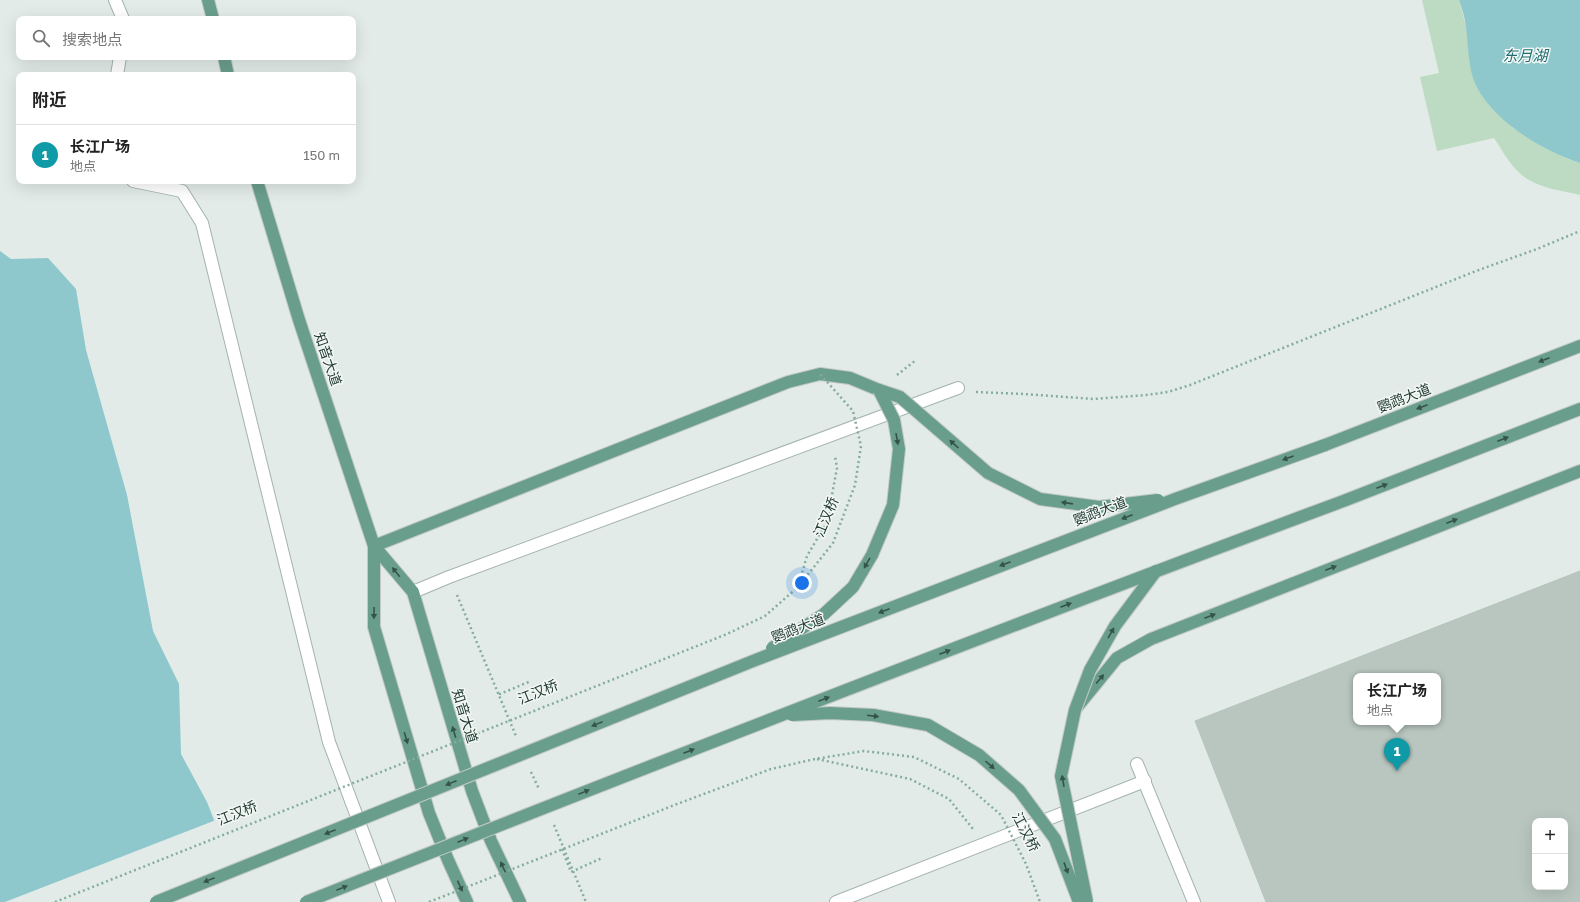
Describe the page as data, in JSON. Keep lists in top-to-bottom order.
{
  "streets": {
    "main road": ["知音大道", "鹦鹉大道"],
    "path": ["江汉桥"]
  },
  "water": ["东月湖"],
  "page": {
    "search": "搜索地点",
    "heading": "附近",
    "list": [
      {
        "mark": "1",
        "name": "长江广场",
        "note": "地点",
        "value": "150 m"
      }
    ],
    "popup": ["长江广场", "地点"],
    "pins": "1",
    "map_buttons": ["+", "−"]
  }
}
